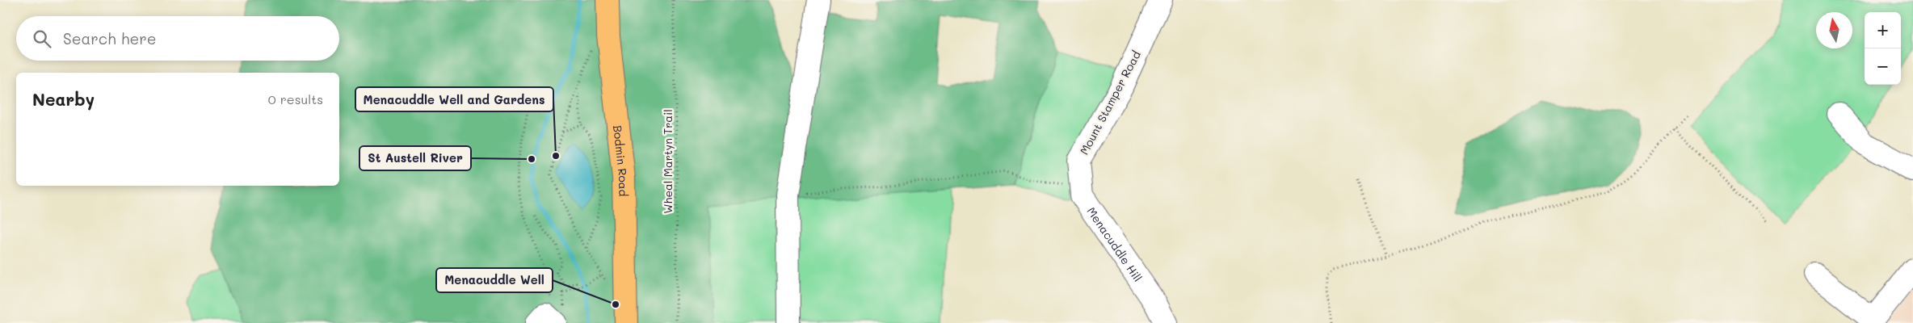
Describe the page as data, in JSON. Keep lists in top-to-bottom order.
{
  "streets": {
    "main road": ["Bodmin Road"],
    "street": ["Mount Stamper Road", "Menacuddle Hill"],
    "path": ["Wheal Martyn Trail"]
  },
  "crossings": [
    ["Mount Stamper Road", "Menacuddle Hill"]
  ],
  "places": ["Menacuddle Well and Gardens", "St Austell River", "Menacuddle Well"],
  "north": "top",
  "page": {
    "map_buttons": ["+", "−"],
    "search": "Search here",
    "heading": ["Nearby", "0 results"]
  }
}
